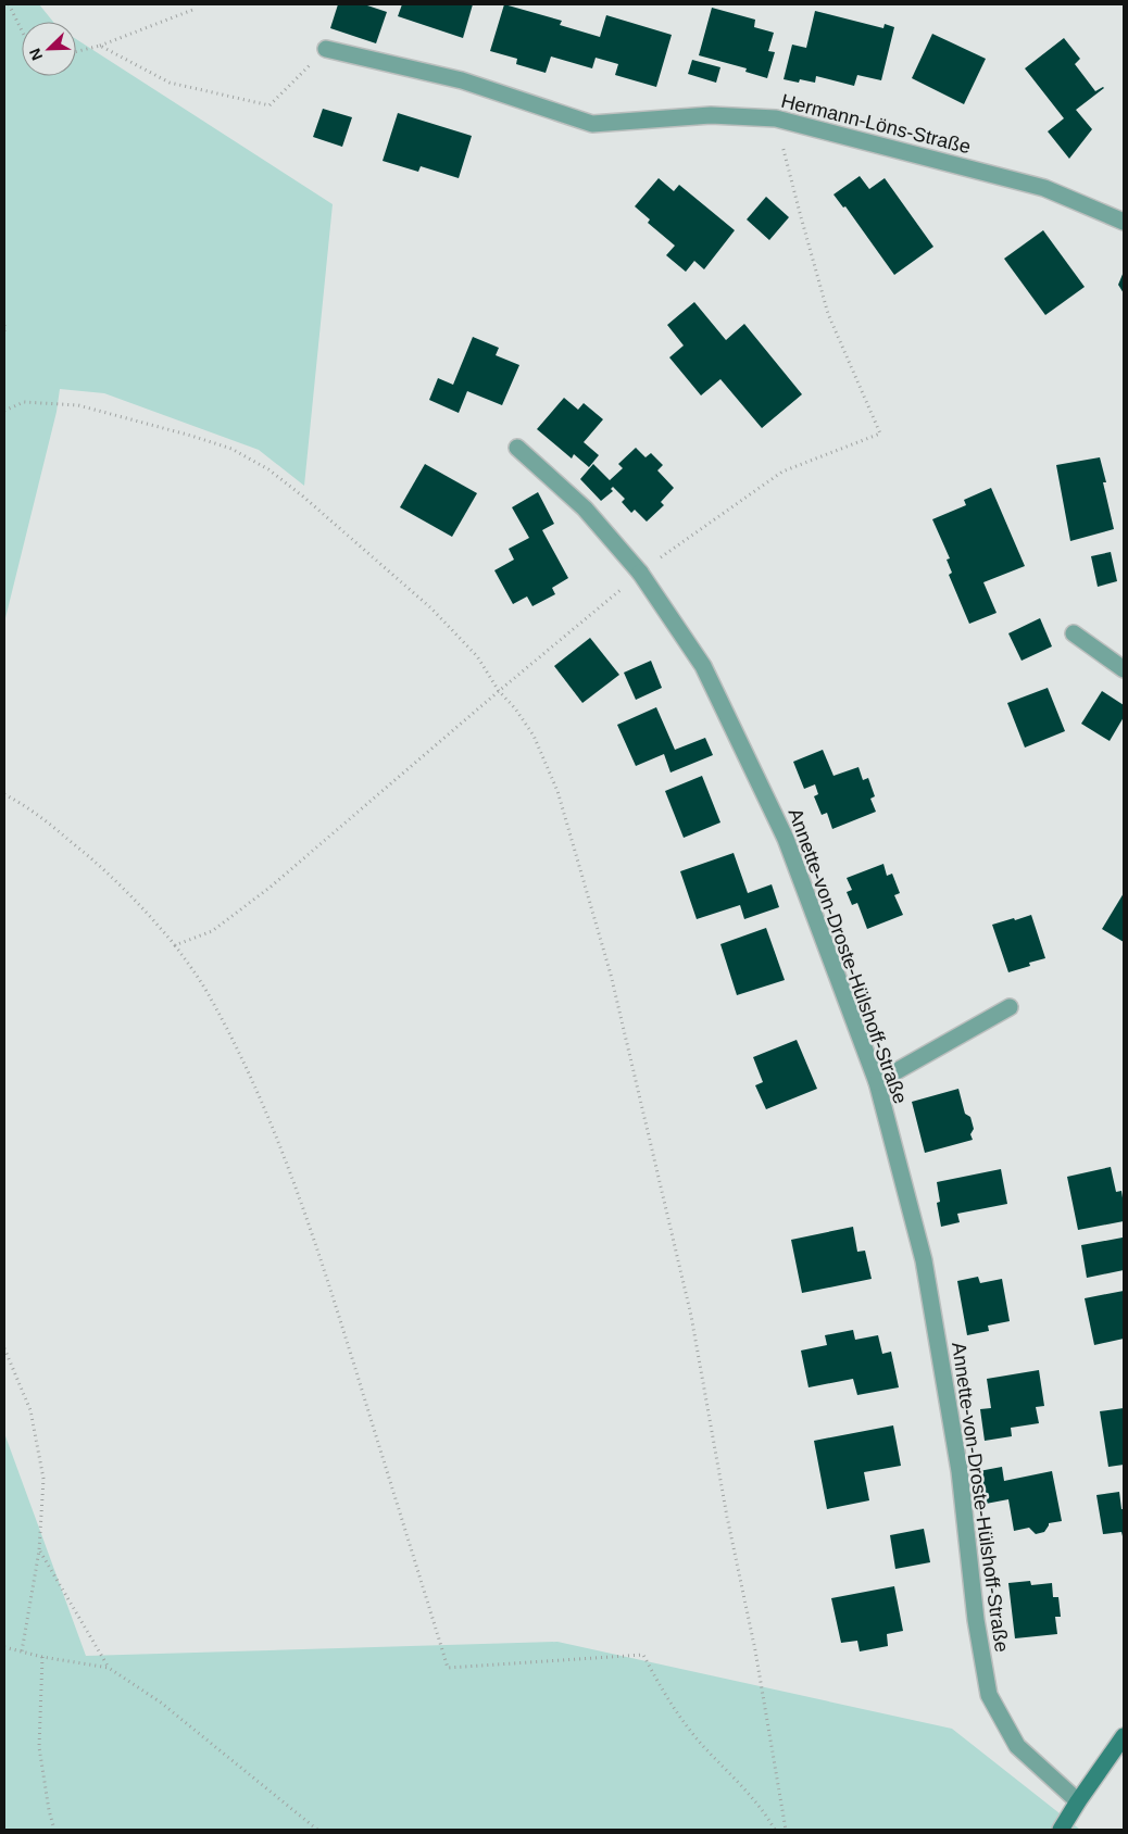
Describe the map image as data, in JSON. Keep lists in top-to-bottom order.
{
  "streets": {
    "street": ["Hermann-Löns-Straße", "Annette-von-Droste-Hülshoff-Straße"]
  },
  "north": "bottom left"
}
